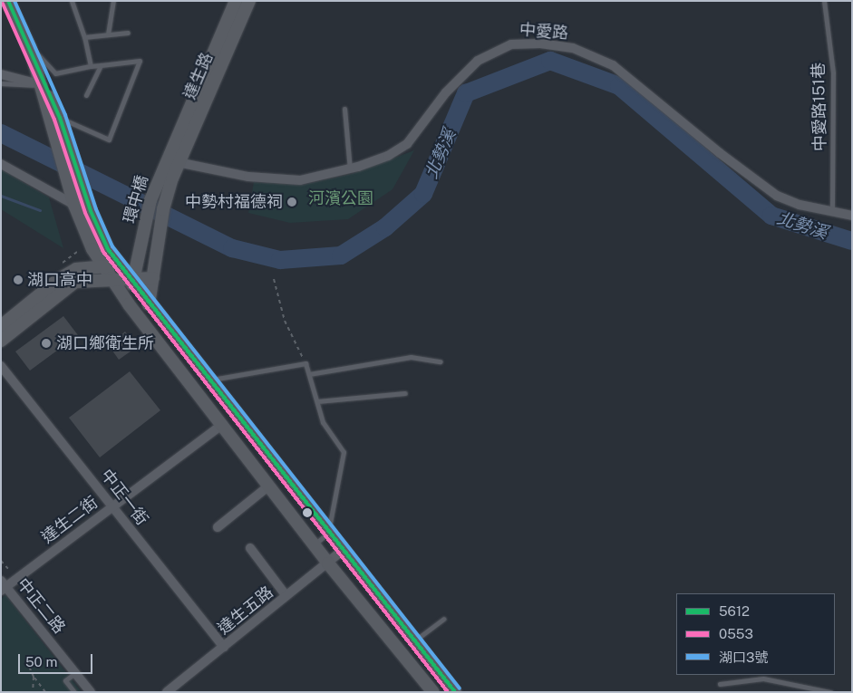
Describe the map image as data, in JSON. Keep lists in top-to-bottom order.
{
  "streets": {
    "main road": ["達生路", "環中橋"],
    "street": [
      "中愛路",
      "中正一街",
      "達生二街",
      "中正二路",
      "達生五路"
    ],
    "lane": ["中愛路151巷"]
  },
  "crossings": [
    ["中愛路", "達生路"],
    ["中愛路", "中愛路151巷"],
    ["中愛路", "環中橋"],
    ["達生路", "環中橋"],
    ["中正一街", "達生二街"],
    ["中正一街", "達生五路"],
    ["達生二街", "中正二路"]
  ],
  "water": ["北勢溪"],
  "parks": ["河濱公園"],
  "places": ["中勢村福德祠", "湖口高中", "湖口鄉衛生所"],
  "lines": ["transit line 5612", "transit line 湖口3號", "transit line 0553"],
  "legend": ["5612", "0553", "湖口3號"],
  "scale_bar": "50 m"
}
